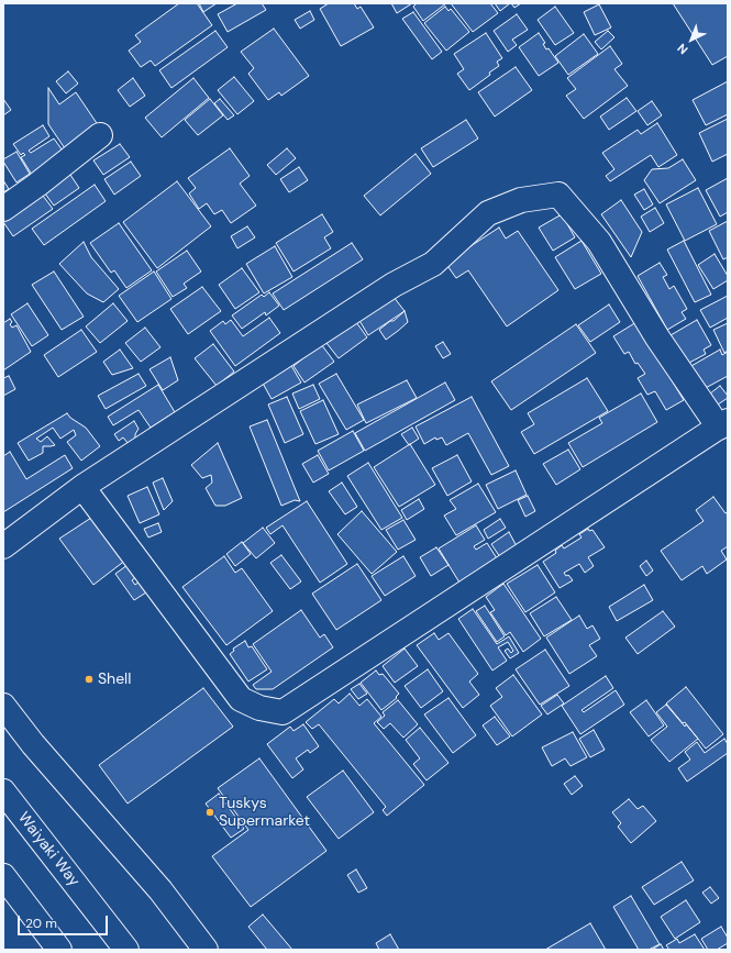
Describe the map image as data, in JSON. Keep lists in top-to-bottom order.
{
  "streets": {
    "main road": ["Waiyaki Way"]
  },
  "places": ["Shell", "Tuskys Supermarket"],
  "scale_bar": "20 m",
  "north": "bottom left"
}
